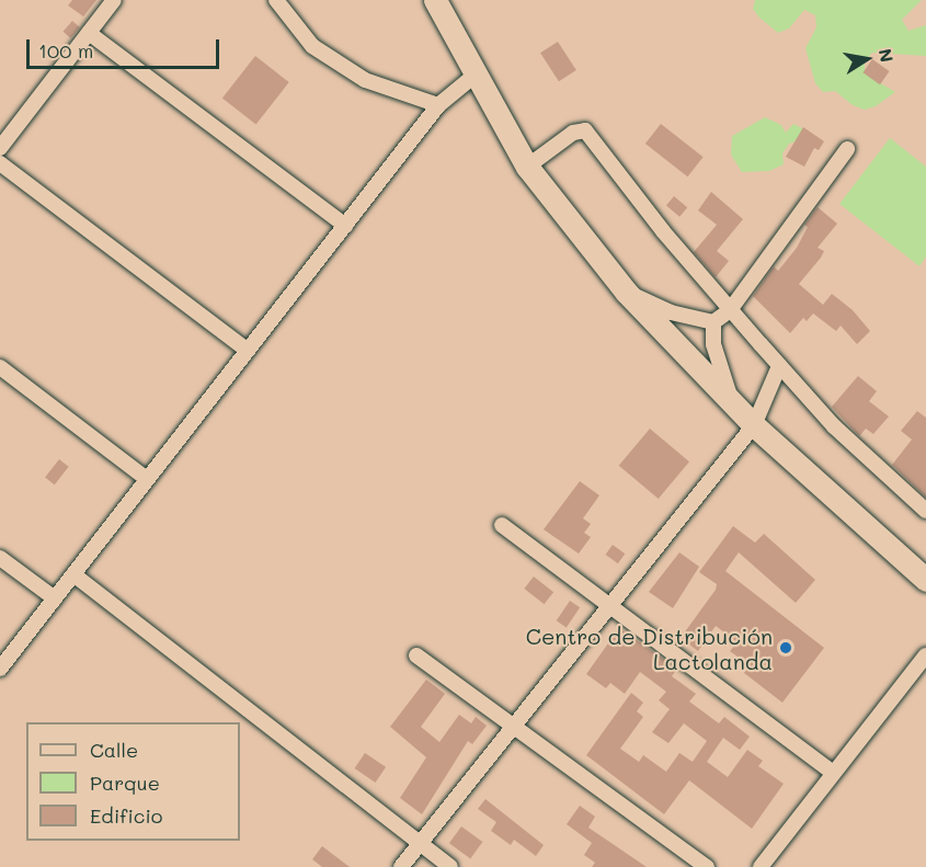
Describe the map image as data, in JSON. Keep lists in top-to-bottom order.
{
  "places": ["Centro de Distribución Lactolanda"],
  "legend": ["Calle", "Parque", "Edificio"],
  "scale_bar": "100 m",
  "north": "right"
}
